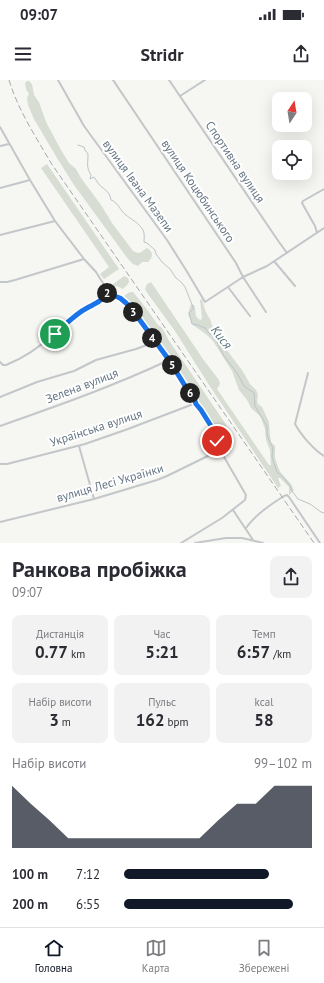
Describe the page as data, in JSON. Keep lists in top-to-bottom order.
{
  "streets": {
    "street": [
      "Спортивна вулиця",
      "вулиця Івана Мазепи",
      "вулиця Коцюбинського",
      "Зелена вулиця",
      "Українська вулиця",
      "вулиця Лесі Українки"
    ]
  },
  "water": ["Кися"],
  "north": "top",
  "page": {
    "status": "09:07",
    "header": "Stridr",
    "pins": [
      "2",
      "3",
      "4",
      "5",
      "6"
    ],
    "heading": ["Ранкова пробіжка", "09:07"],
    "stats": [
      ["Дистанція", "0.77 km"],
      ["Час", "5:21"],
      ["Темп", "6:57 /km"],
      ["Набір висоти", "3 m"],
      ["Пульс", "162 bpm"],
      ["kcal", "58"]
    ],
    "chart": ["Набір висоти", "99–102 m"],
    "list": [
      {
        "name": "100 m",
        "note": "7:12"
      },
      {
        "name": "200 m",
        "note": "6:55"
      }
    ],
    "tabs": ["Головна", "Карта", "Збережені"]
  }
}
